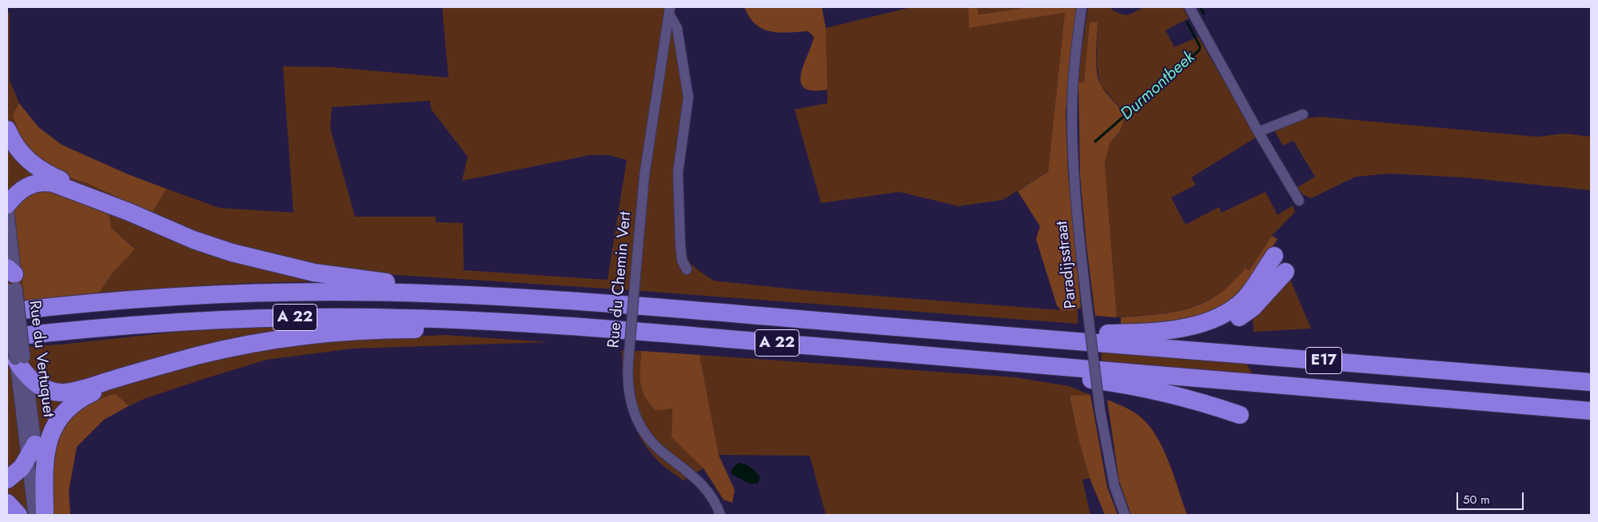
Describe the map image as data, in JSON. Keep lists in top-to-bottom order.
{
  "streets": {
    "highway": ["A 22", "E17"],
    "street": ["Paradijsstraat", "Rue du Chemin Vert", "Rue du Vertuquet"]
  },
  "crossings": [
    ["A 22", "E17"]
  ],
  "water": ["Durmontbeek"],
  "scale_bar": "50 m"
}
